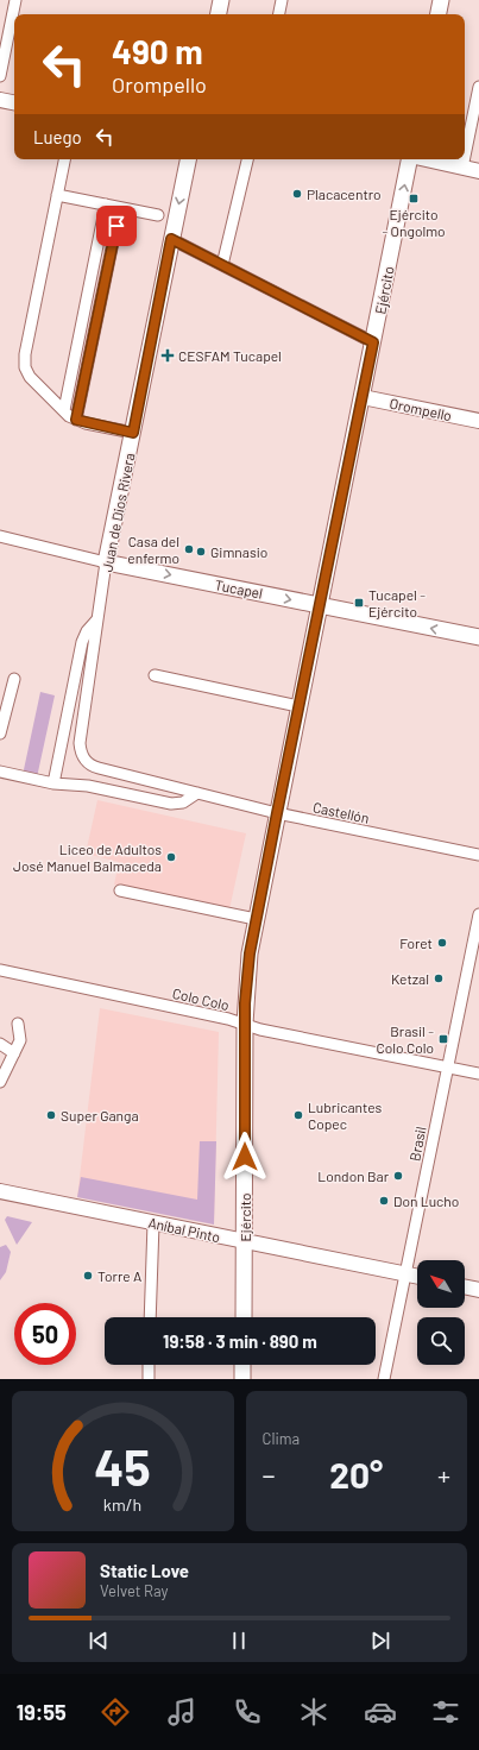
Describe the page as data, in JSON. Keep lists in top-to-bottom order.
{
  "streets": {
    "main road": ["Ejército", "Juan de Dios Rivera", "Tucapel"],
    "street": [
      "Orompello",
      "Castellón",
      "Colo Colo",
      "Brasil",
      "Aníbal Pinto"
    ]
  },
  "crossings": [
    ["Ejército", "Orompello"],
    ["Ejército", "Tucapel"],
    ["Ejército", "Castellón"],
    ["Ejército", "Colo Colo"],
    ["Ejército", "Aníbal Pinto"],
    ["Juan de Dios Rivera", "Tucapel"],
    ["Juan de Dios Rivera", "Castellón"],
    ["Colo Colo", "Brasil"],
    ["Brasil", "Aníbal Pinto"]
  ],
  "places": {
    "other": [
      "Placacentro",
      "Casa del enfermo",
      "Gimnasio",
      "Liceo de Adultos José Manuel Balmaceda",
      "Foret",
      "Ketzal",
      "Super Ganga",
      "Lubricantes Copec",
      "London Bar",
      "Don Lucho",
      "Torre A"
    ],
    "transit": ["Ejército - Ongolmo", "Tucapel - Ejército", "Brasil - Colo Colo"],
    "health": ["CESFAM Tucapel"]
  },
  "north": "top left",
  "page": {
    "turn": ["490 m", "Orompello"],
    "then": "Luego",
    "limit": "50",
    "trip": "19:58 · 3 min · 890 m",
    "tile": "Clima",
    "heat": ["−", "20°", "+"],
    "song": ["Static Love", "Velvet Ray"],
    "tabs": "19:55",
    "gauge": ["45", "km/h"]
  }
}
